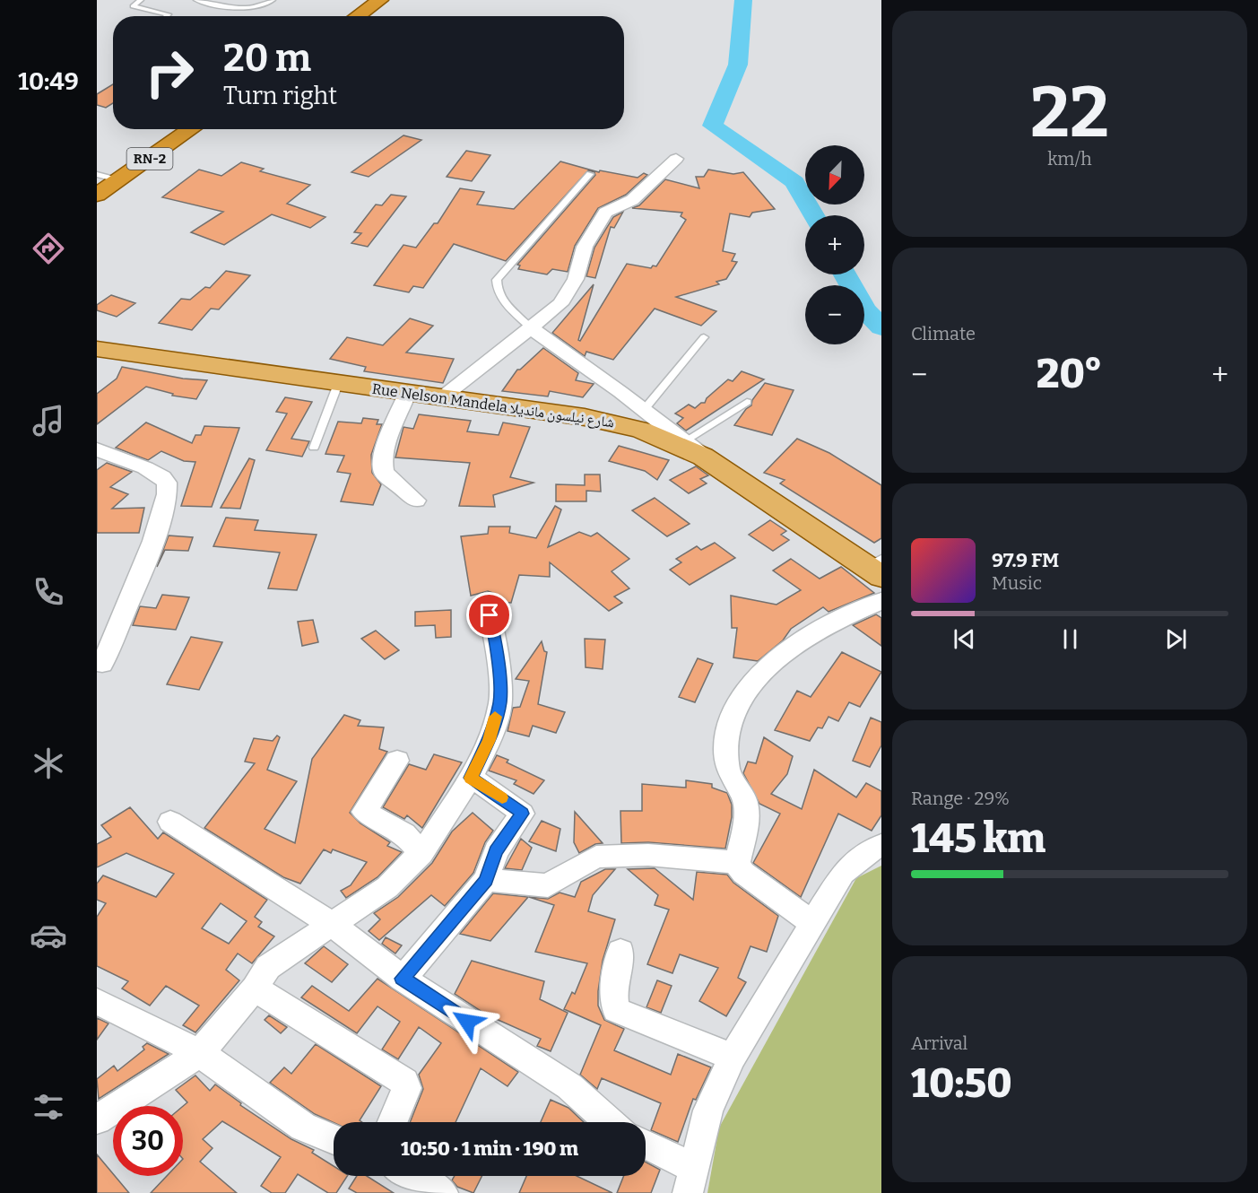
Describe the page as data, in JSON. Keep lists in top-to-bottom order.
{
  "streets": {
    "highway": ["RN-2"],
    "main road": ["Rue Nelson Mandela شارع نيلسون مانديلا"]
  },
  "north": "bottom left",
  "page": {
    "tabs": "10:49",
    "tile": [
      ["22", "km/h"],
      "Climate",
      ["Range · 29%", "145 km"],
      ["Arrival", "10:50"]
    ],
    "turn": ["20 m", "Turn right"],
    "map_buttons": ["+", "−"],
    "heat": ["−", "20°", "+"],
    "song": ["97.9 FM", "Music"],
    "limit": "30",
    "trip": "10:50 · 1 min · 190 m"
  }
}
